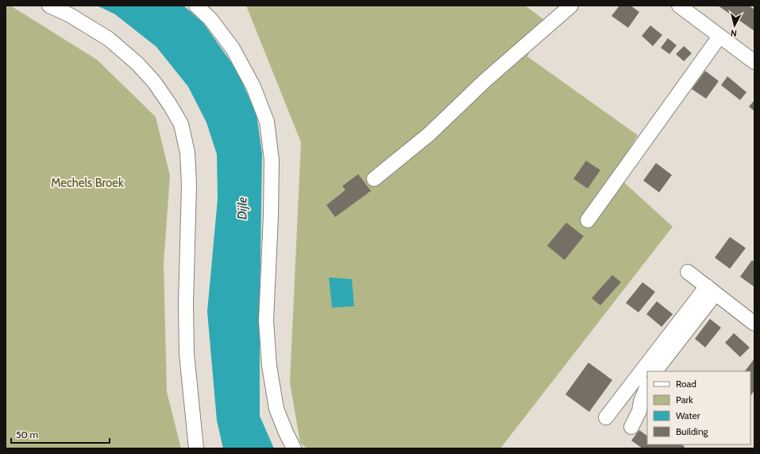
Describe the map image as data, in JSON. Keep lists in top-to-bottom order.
{
  "water": ["Dijle"],
  "parks": ["Mechels Broek"],
  "legend": [
    "Road",
    "Park",
    "Water",
    "Building"
  ],
  "scale_bar": "50 m",
  "north": "bottom"
}
